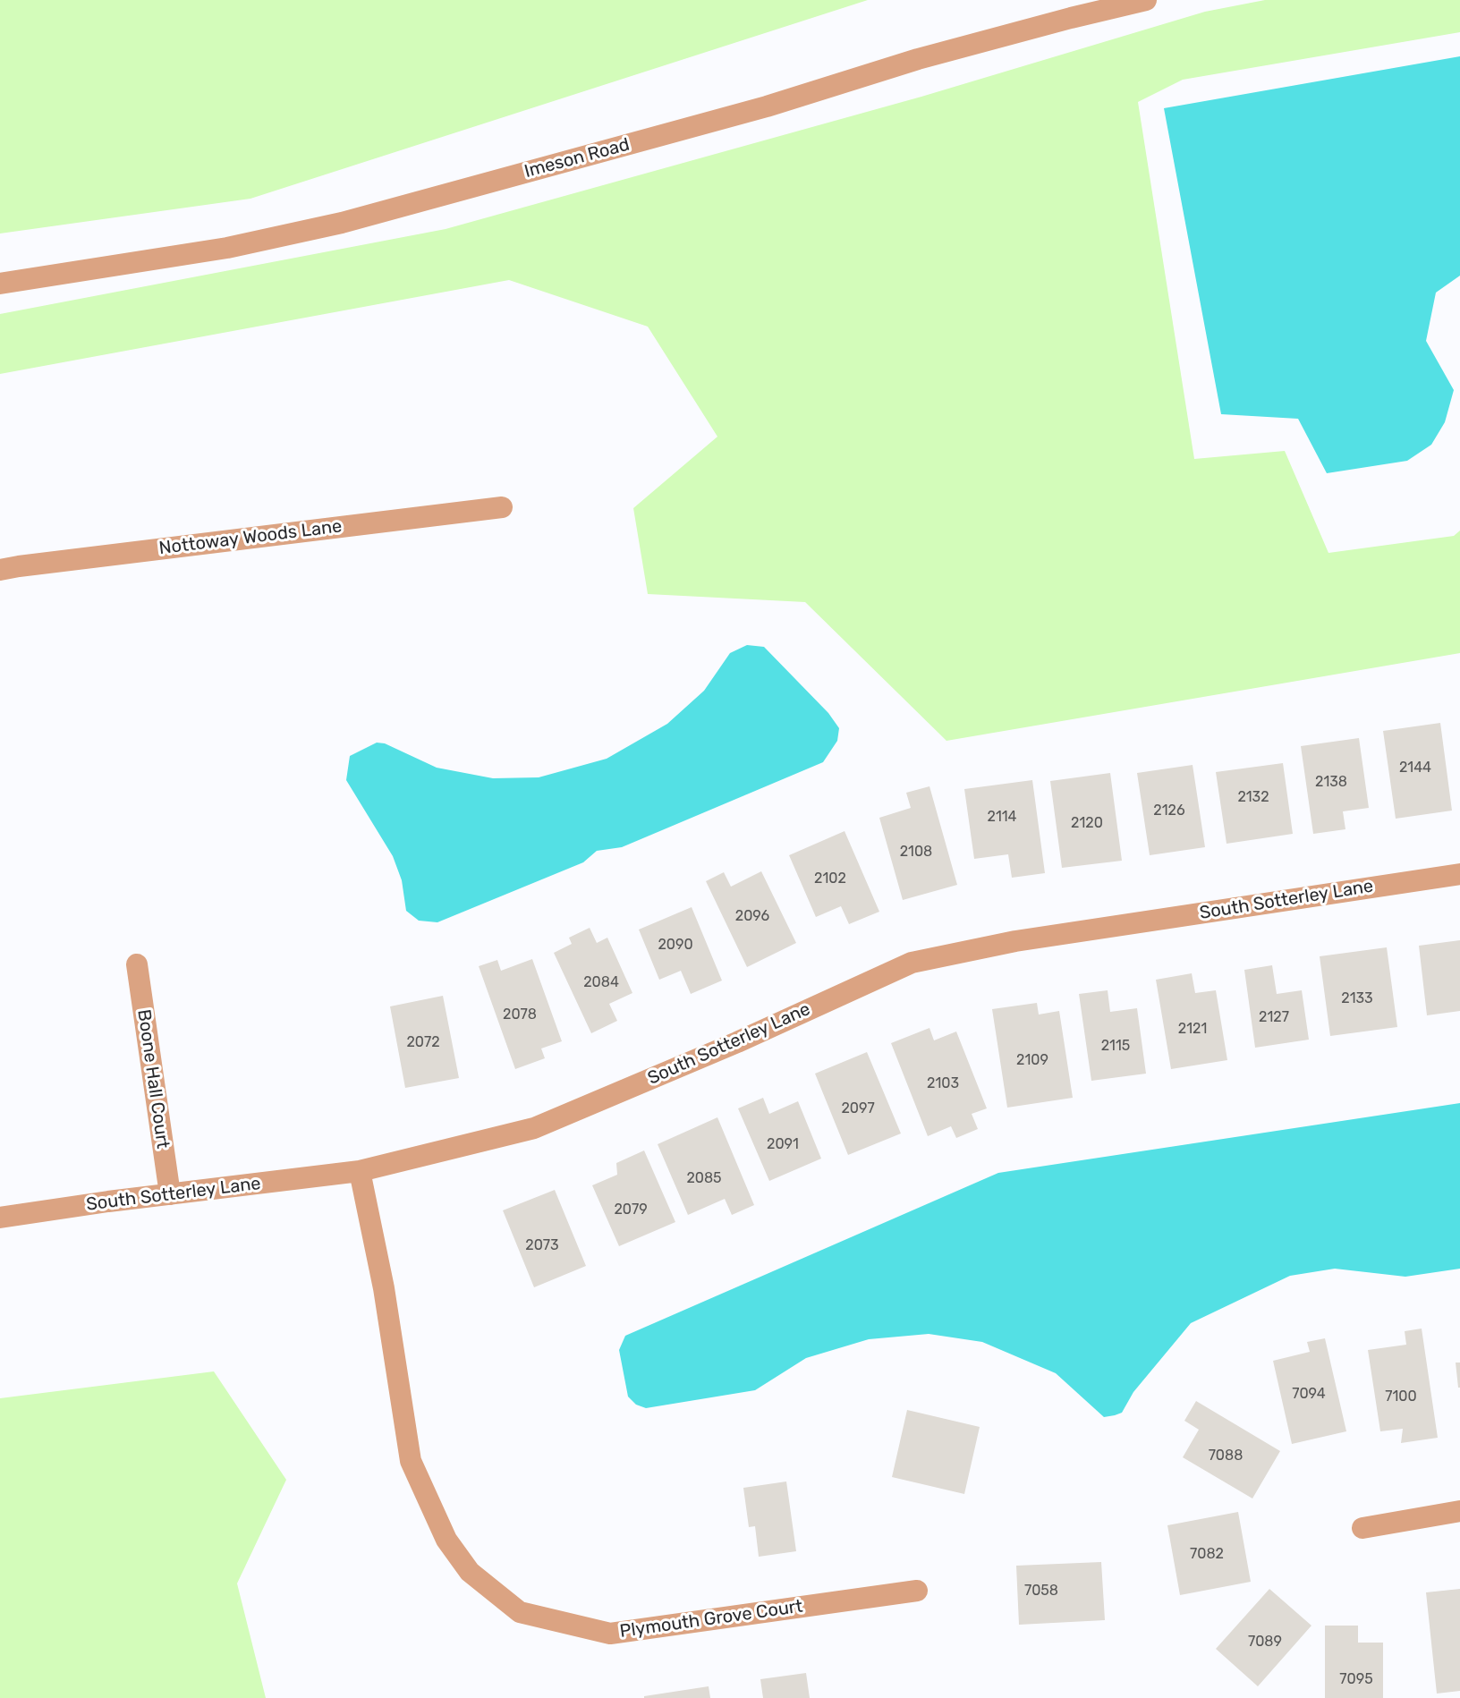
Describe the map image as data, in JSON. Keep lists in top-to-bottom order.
{
  "streets": {
    "street": [
      "Imeson Road",
      "Nottoway Woods Lane",
      "South Sotterley Lane",
      "Boone Hall Court",
      "Plymouth Grove Court"
    ]
  },
  "crossings": [
    ["South Sotterley Lane", "Boone Hall Court"],
    ["South Sotterley Lane", "Plymouth Grove Court"]
  ],
  "house_numbers": [
    "2144",
    "2138",
    "2132",
    "2126",
    "2114",
    "2120",
    "2108",
    "2102",
    "2096",
    "2090",
    "2084",
    "2133",
    "2078",
    "2127",
    "2121",
    "2072",
    "2115",
    "2109",
    "2103",
    "2097",
    "2091",
    "2085",
    "2079",
    "2073",
    "7094",
    "7100",
    "7088",
    "7082",
    "7058",
    "7089",
    "7095"
  ]
}
